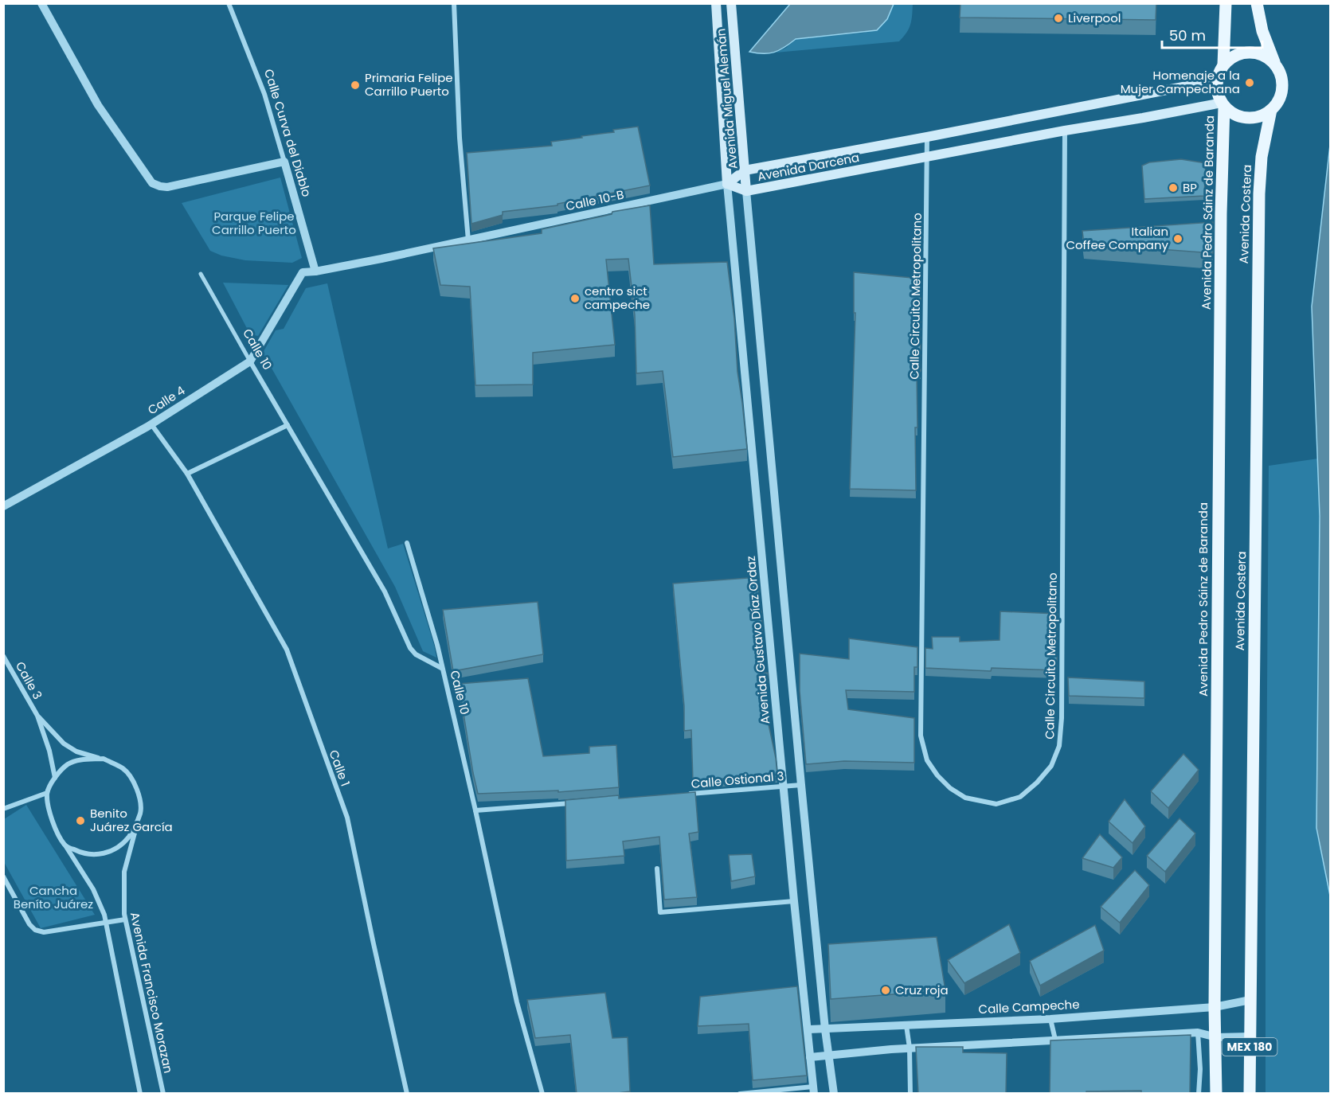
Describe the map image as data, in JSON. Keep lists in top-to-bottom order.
{
  "streets": {
    "main road": [
      "Avenida Miguel Alemán",
      "Avenida Darcena",
      "Avenida Pedro Sáinz de Baranda",
      "Avenida Costera",
      "MEX 180"
    ],
    "street": [
      "Calle Curva del Diablo",
      "Calle 10-B",
      "Calle Circuito Metropolitano",
      "Calle 10",
      "Calle 4",
      "Avenida Gustavo Díaz Ordaz",
      "Calle 3",
      "Calle 1",
      "Calle Ostional 3",
      "Avenida Francisco Morazan",
      "Calle Campeche"
    ]
  },
  "crossings": [
    ["Avenida Miguel Alemán", "Avenida Darcena"],
    ["Avenida Miguel Alemán", "Calle 10-B"],
    ["Avenida Miguel Alemán", "Avenida Gustavo Díaz Ordaz"],
    ["Calle Curva del Diablo", "Calle 10-B"],
    ["Avenida Darcena", "Calle 10-B"],
    ["Avenida Darcena", "Avenida Pedro Sáinz de Baranda"],
    ["Avenida Darcena", "Avenida Costera"],
    ["Avenida Darcena", "Calle Circuito Metropolitano"],
    ["Avenida Darcena", "Avenida Gustavo Díaz Ordaz"],
    ["Calle 10-B", "Calle 4"],
    ["Calle 10-B", "Avenida Gustavo Díaz Ordaz"],
    ["Avenida Pedro Sáinz de Baranda", "Avenida Costera"],
    ["Avenida Pedro Sáinz de Baranda", "Calle Campeche"],
    ["Avenida Costera", "Calle Campeche"],
    ["Calle 10", "Calle 4"],
    ["Calle 4", "Calle 1"],
    ["Avenida Gustavo Díaz Ordaz", "Calle Ostional 3"],
    ["Avenida Gustavo Díaz Ordaz", "Calle Campeche"],
    ["Calle 3", "Avenida Francisco Morazan"]
  ],
  "parks": ["Parque Felipe Carrillo Puerto", "Cancha Beníto Juárez"],
  "places": [
    "Liverpool",
    "Homenaje a la Mujer Campechana",
    "Primaria Felipe Carrillo Puerto",
    "BP",
    "Italian Coffee Company",
    "centro sict campeche",
    "Benito Juárez García",
    "Cruz roja"
  ],
  "scale_bar": "50 m"
}
